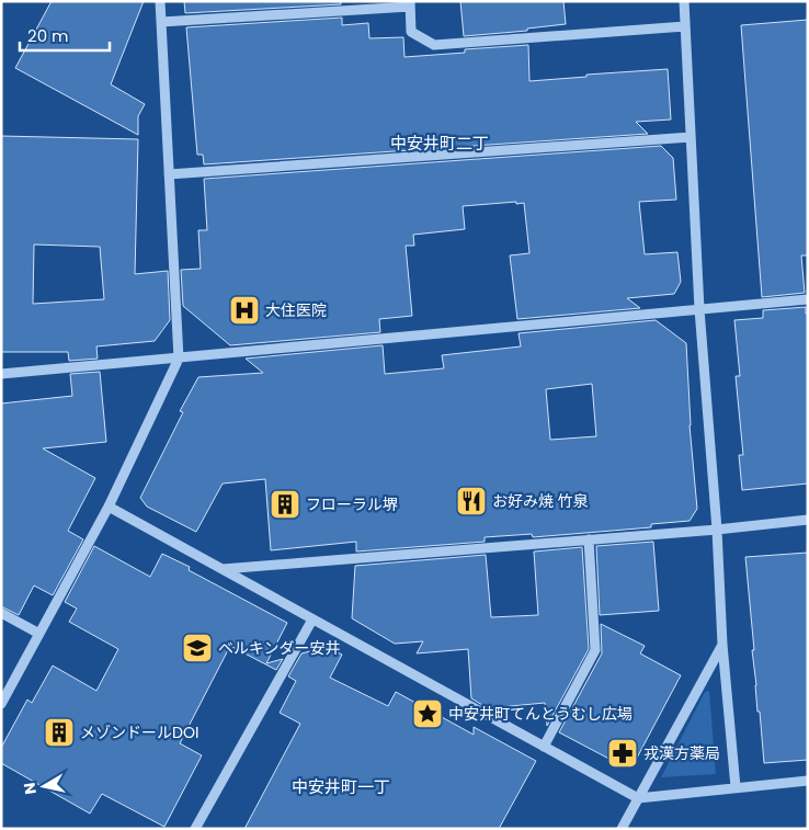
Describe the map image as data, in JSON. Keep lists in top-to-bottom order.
{
  "districts": ["中安井町二丁", "中安井町一丁"],
  "places": {
    "hospital": ["大住医院"],
    "restaurant": ["お好み焼 竹泉"],
    "building": ["フローラル堺", "メゾンドールDOI"],
    "school or university": ["ベルキンダー安井"],
    "place": ["中安井町てんとうむし広場"],
    "pharmacy": ["戎漢方薬局"]
  },
  "scale_bar": "20 m",
  "north": "left"
}
